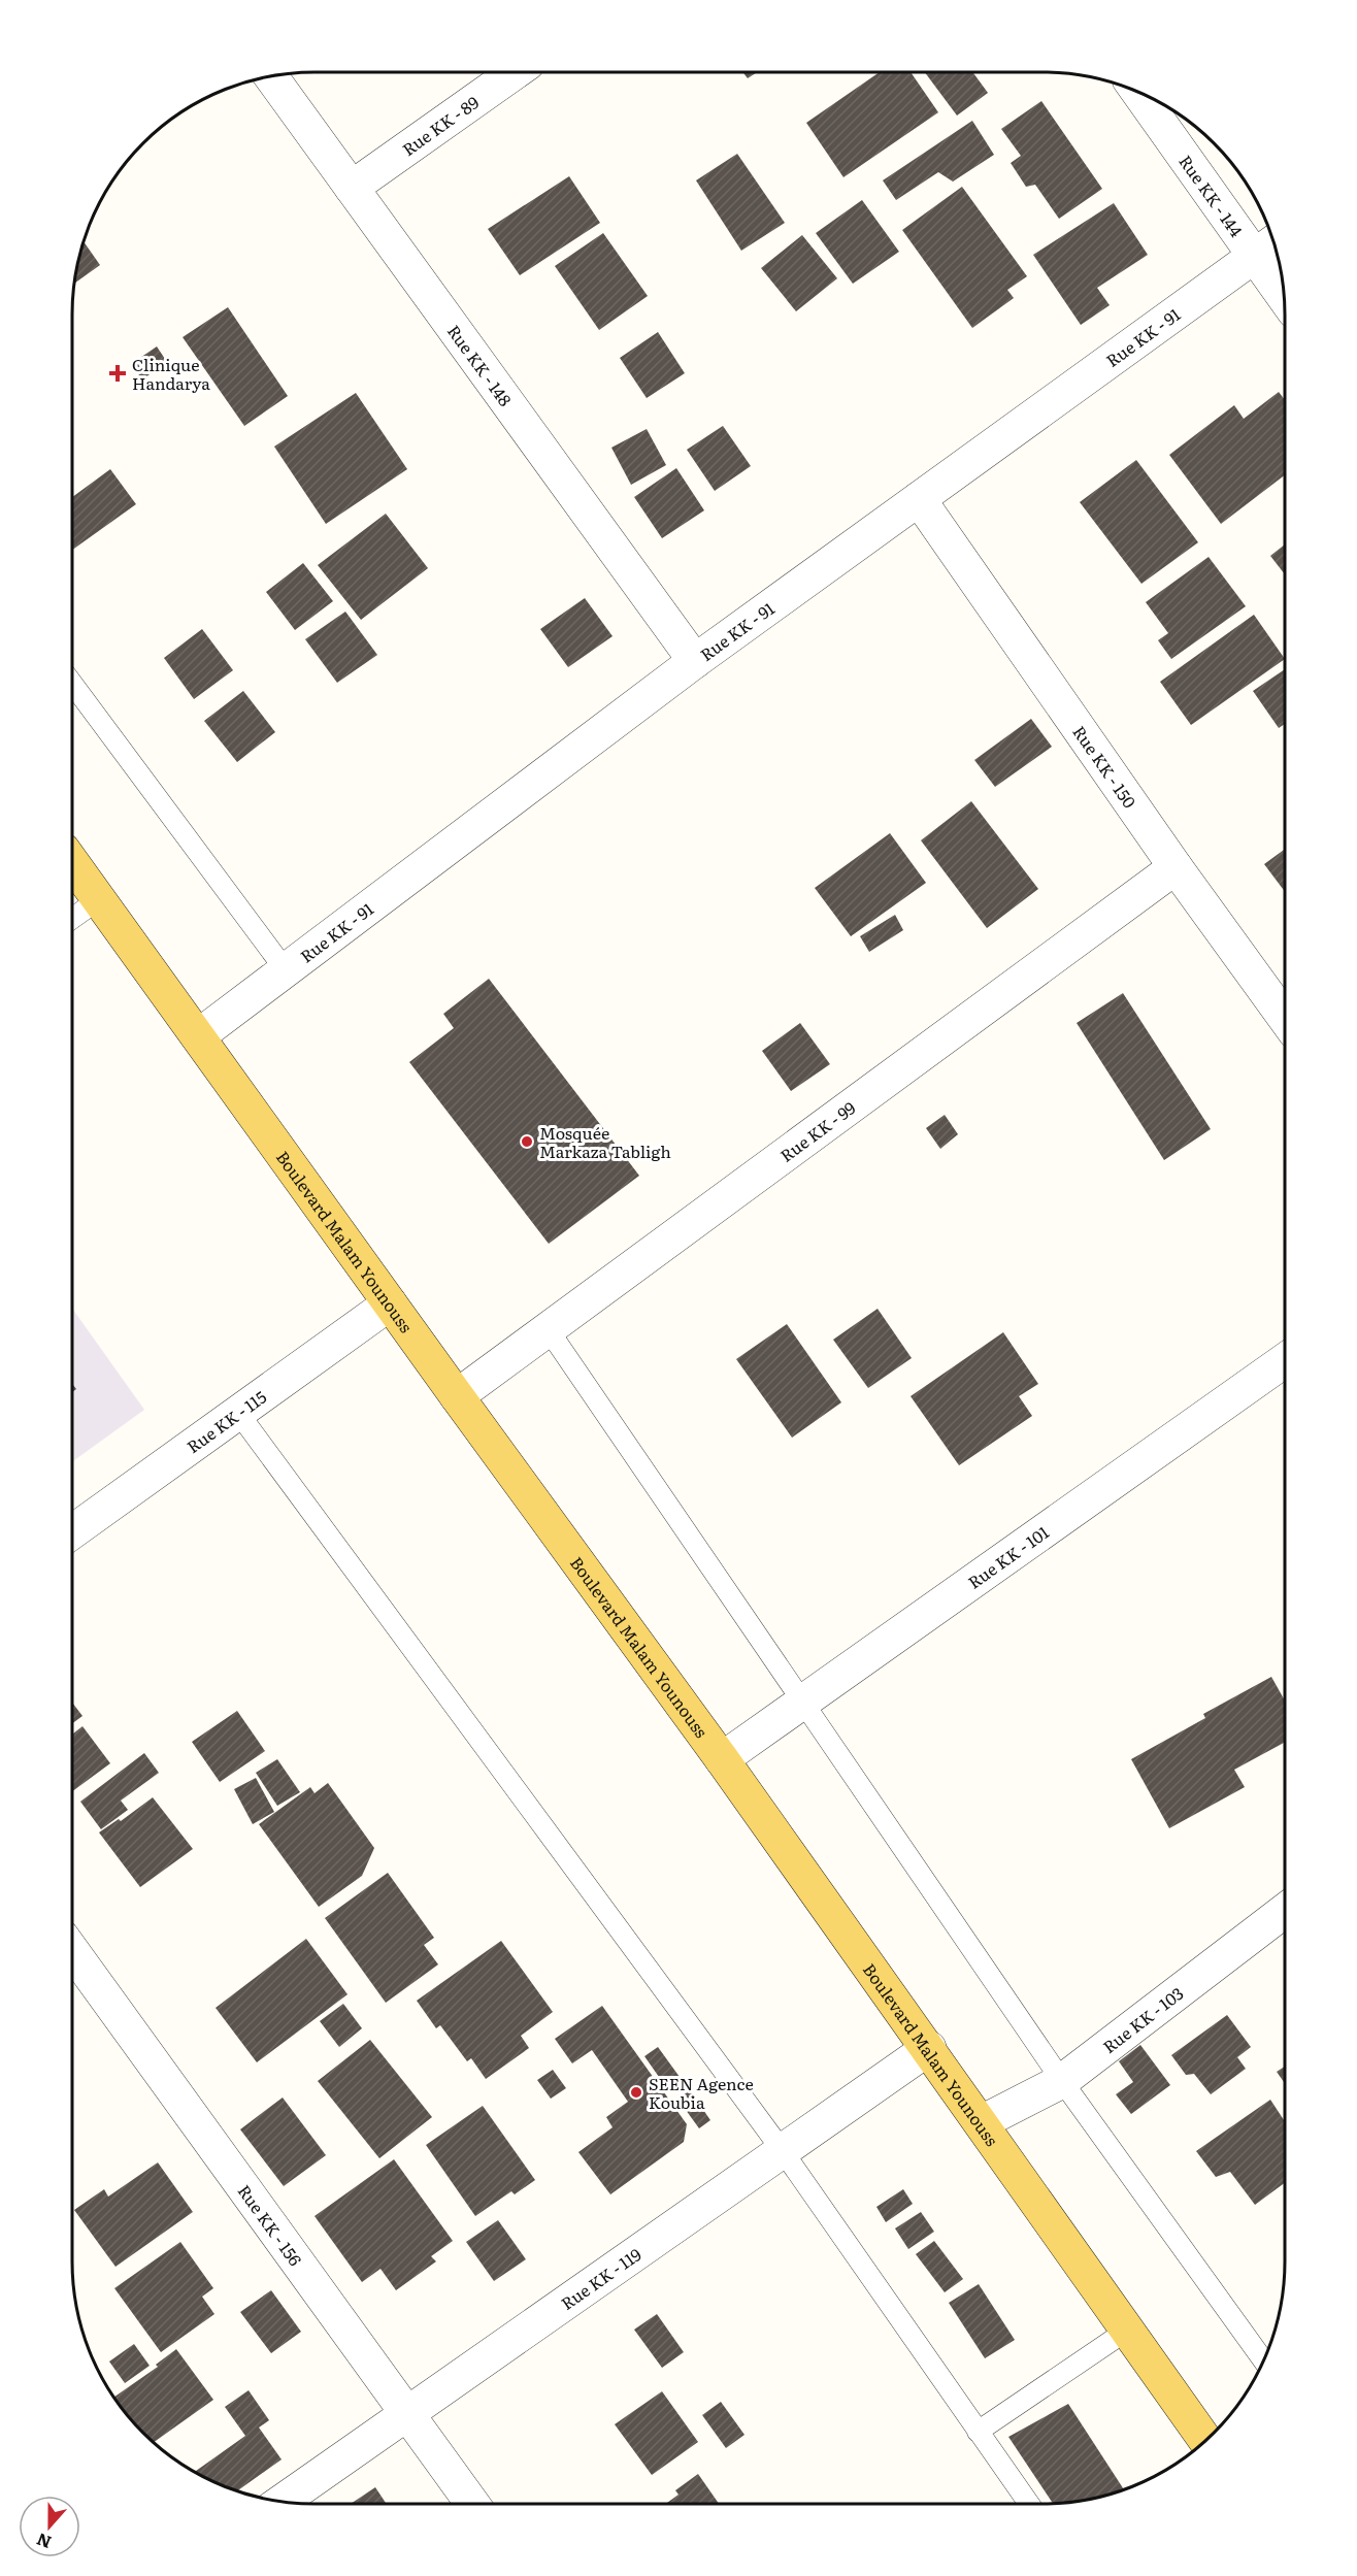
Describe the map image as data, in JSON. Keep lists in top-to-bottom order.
{
  "streets": {
    "main road": ["Boulevard Malam Younouss"],
    "street": [
      "Rue KK - 89",
      "Rue KK - 144",
      "Rue KK - 91",
      "Rue KK - 148",
      "Rue KK - 150",
      "Rue KK - 99",
      "Rue KK - 115",
      "Rue KK - 101",
      "Rue KK - 103",
      "Rue KK - 156",
      "Rue KK - 119"
    ]
  },
  "crossings": [
    ["Rue KK - 89", "Rue KK - 148"],
    ["Rue KK - 144", "Rue KK - 91"],
    ["Rue KK - 91", "Rue KK - 148"],
    ["Rue KK - 91", "Rue KK - 150"],
    ["Rue KK - 91", "Boulevard Malam Younouss"],
    ["Rue KK - 150", "Rue KK - 99"],
    ["Rue KK - 99", "Boulevard Malam Younouss"],
    ["Boulevard Malam Younouss", "Rue KK - 115"],
    ["Boulevard Malam Younouss", "Rue KK - 101"],
    ["Boulevard Malam Younouss", "Rue KK - 103"],
    ["Boulevard Malam Younouss", "Rue KK - 119"],
    ["Rue KK - 156", "Rue KK - 119"]
  ],
  "places": {
    "health": ["Clinique Handarya"],
    "other": ["Mosquée Markaza Tabligh", "SEEN Agence Koubia"]
  },
  "north": "bottom"
}
